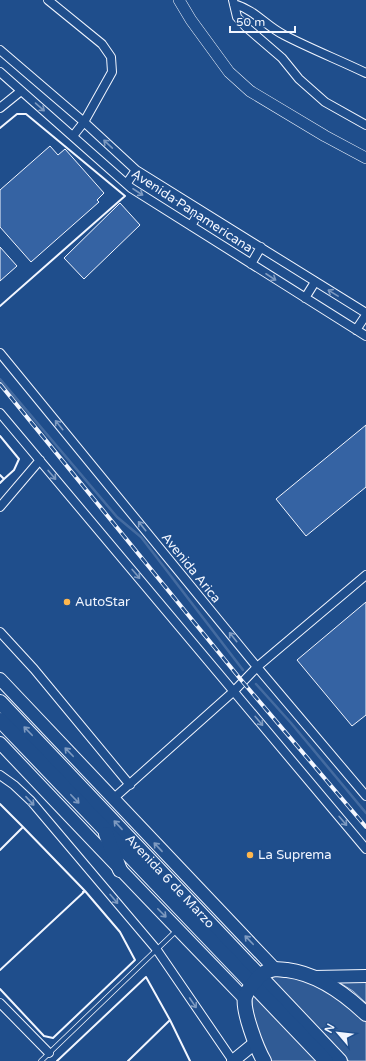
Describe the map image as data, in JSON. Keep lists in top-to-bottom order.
{
  "streets": {
    "highway": ["Avenida 6 de Marzo"],
    "street": ["Avenida Panamericana", "Avenida Arica"]
  },
  "places": ["AutoStar", "La Suprema"],
  "scale_bar": "50 m",
  "north": "top left"
}
